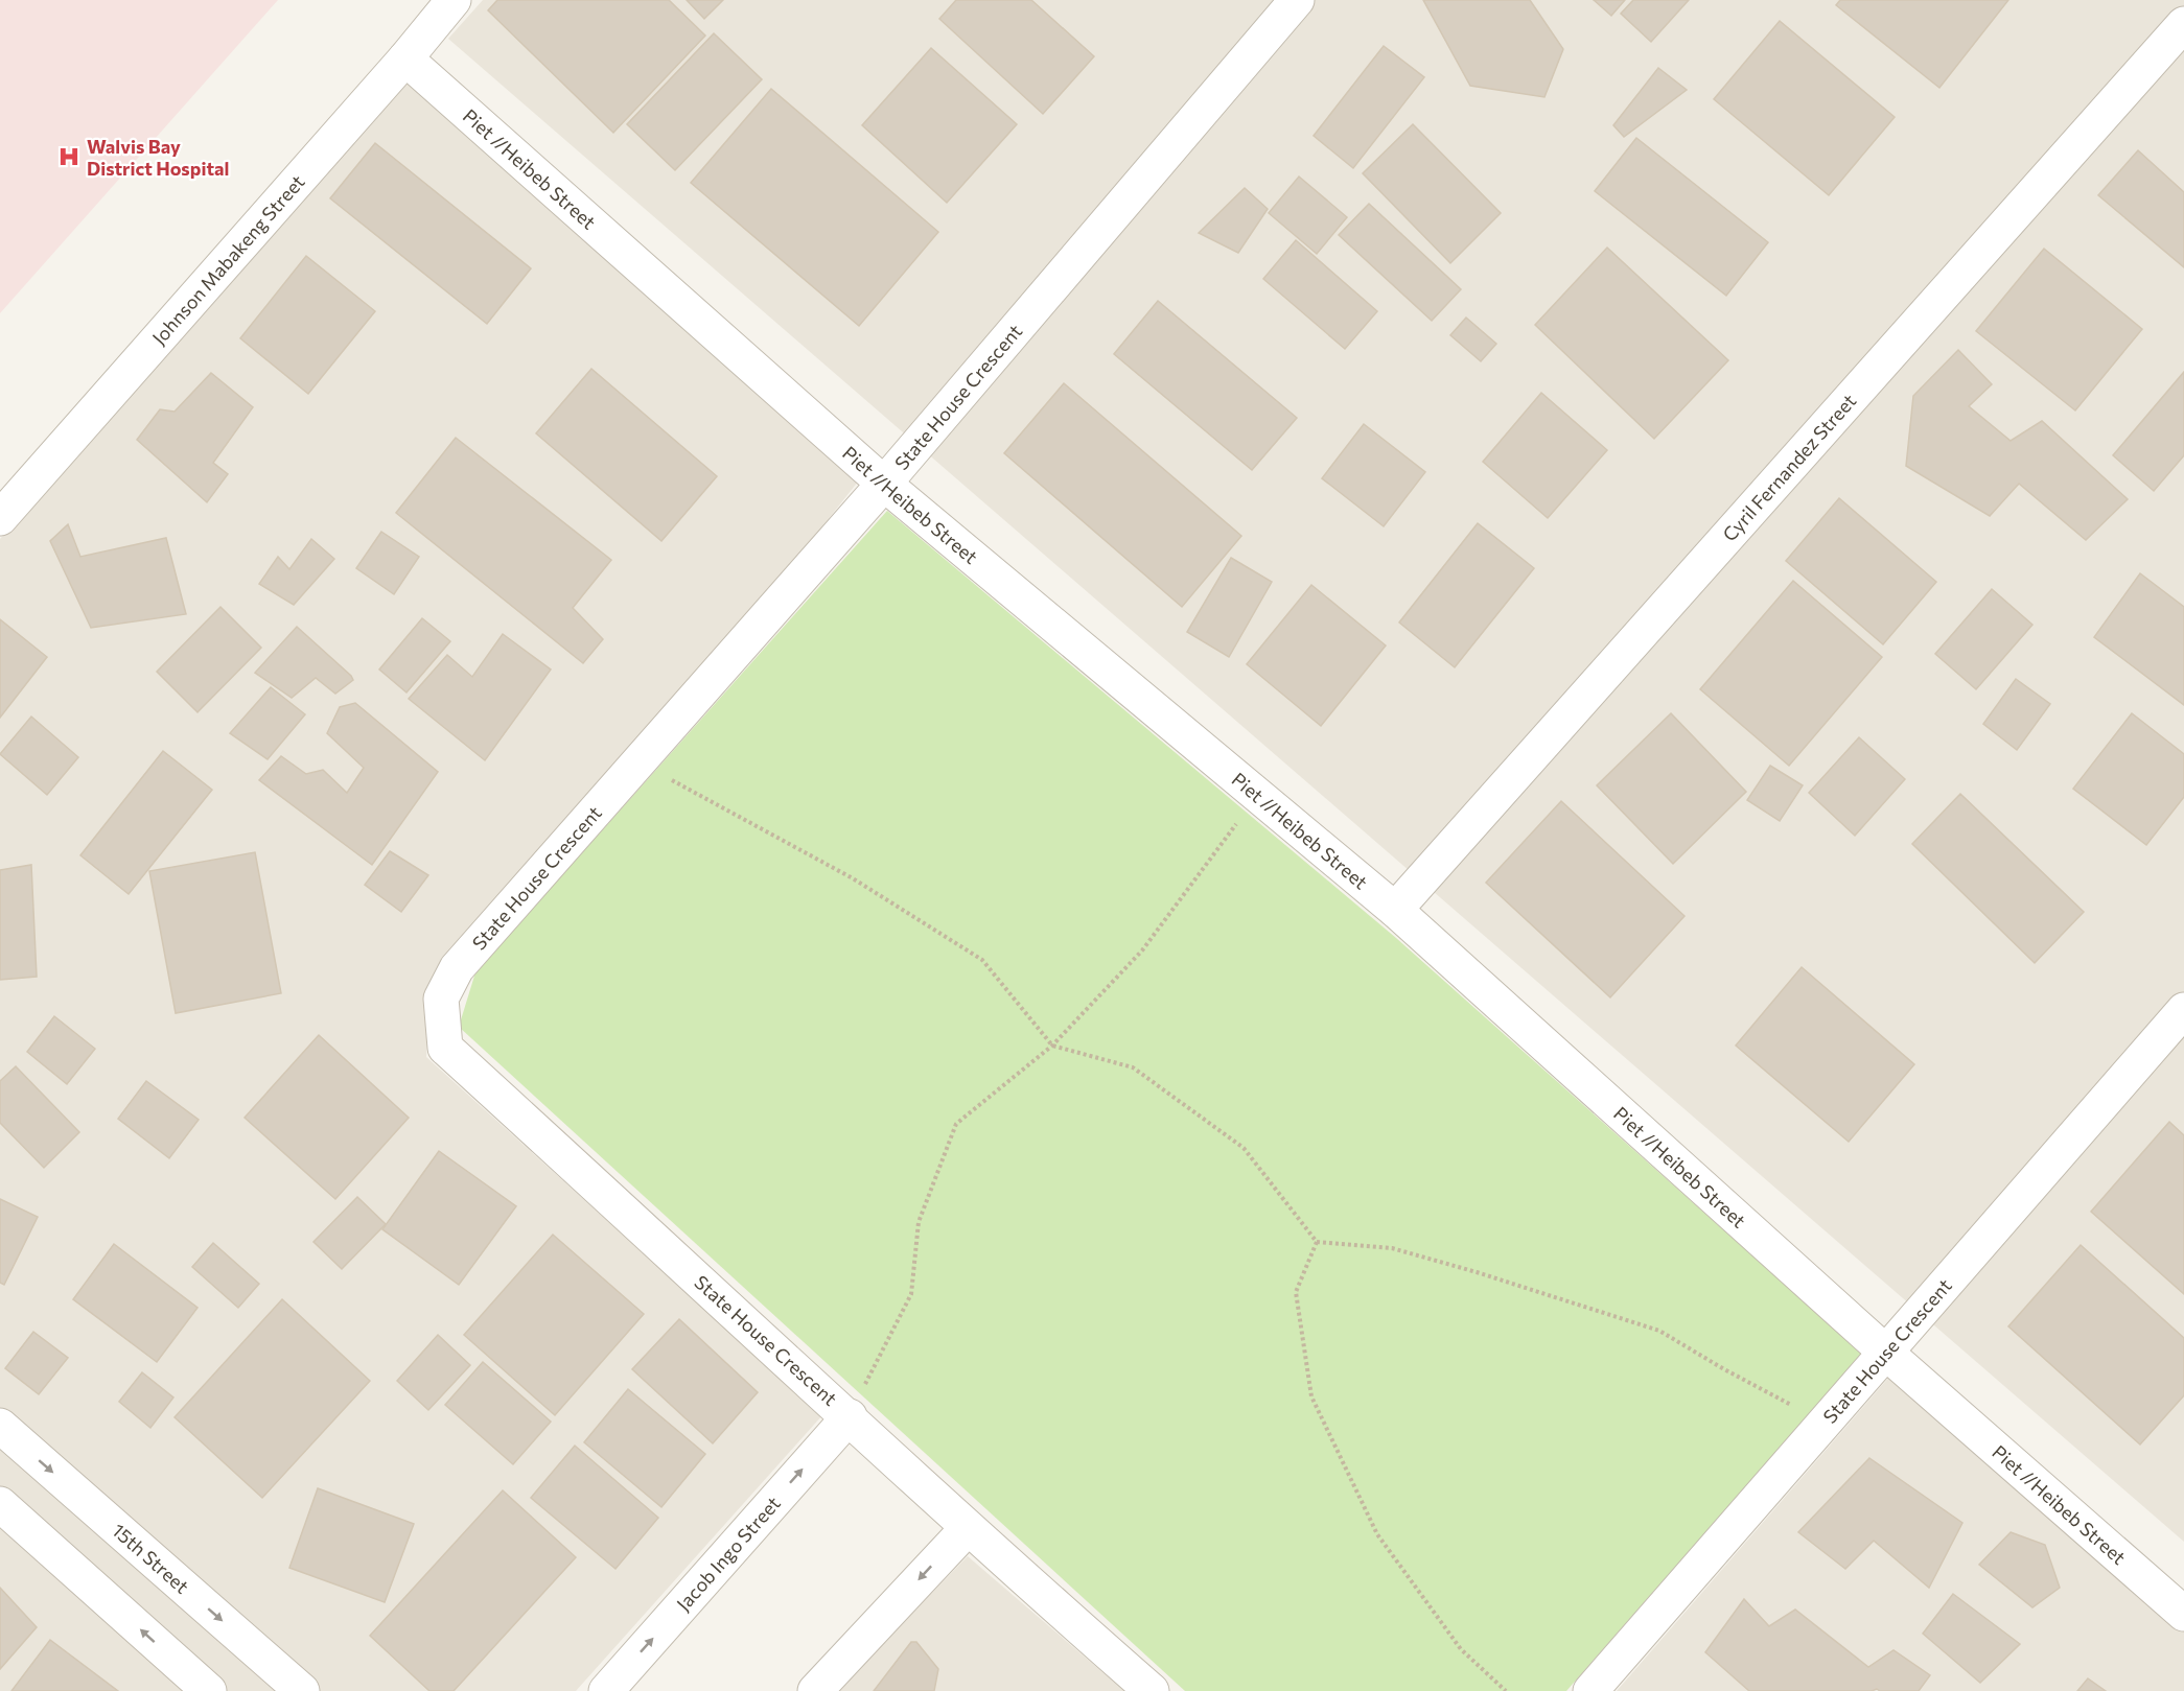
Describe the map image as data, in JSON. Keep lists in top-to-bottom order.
{
  "streets": {
    "street": [
      "Piet //Heibeb Street",
      "Johnson Mabakeng Street",
      "State House Crescent",
      "Cyril Fernandez Street",
      "Jacob Ingo Street",
      "15th Street"
    ]
  },
  "crossings": [
    ["Piet //Heibeb Street", "Johnson Mabakeng Street"],
    ["Piet //Heibeb Street", "State House Crescent"],
    ["Piet //Heibeb Street", "Cyril Fernandez Street"],
    ["State House Crescent", "Jacob Ingo Street"]
  ],
  "places": {
    "hospital": ["Walvis Bay District Hospital"]
  }
}
